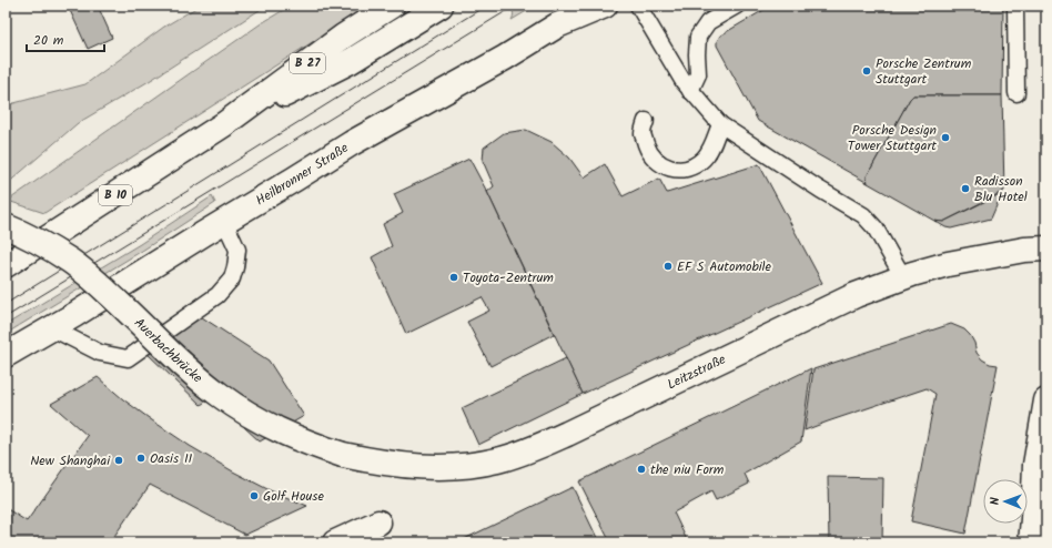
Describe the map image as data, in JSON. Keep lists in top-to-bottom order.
{
  "streets": {
    "main road": [
      "B 27",
      "Heilbronner Straße",
      "B 10",
      "Auerbachbrücke",
      "Leitzstraße"
    ]
  },
  "crossings": [
    ["B 27", "B 10"],
    ["Auerbachbrücke", "Leitzstraße"]
  ],
  "places": [
    "Porsche Zentrum Stuttgart",
    "Porsche Design Tower Stuttgart",
    "Radisson Blu Hotel",
    "EF S Automobile",
    "Toyota-Zentrum",
    "Oasis II",
    "New Shanghai",
    "the niu Form",
    "Golf House"
  ],
  "scale_bar": "20 m",
  "north": "left"
}
